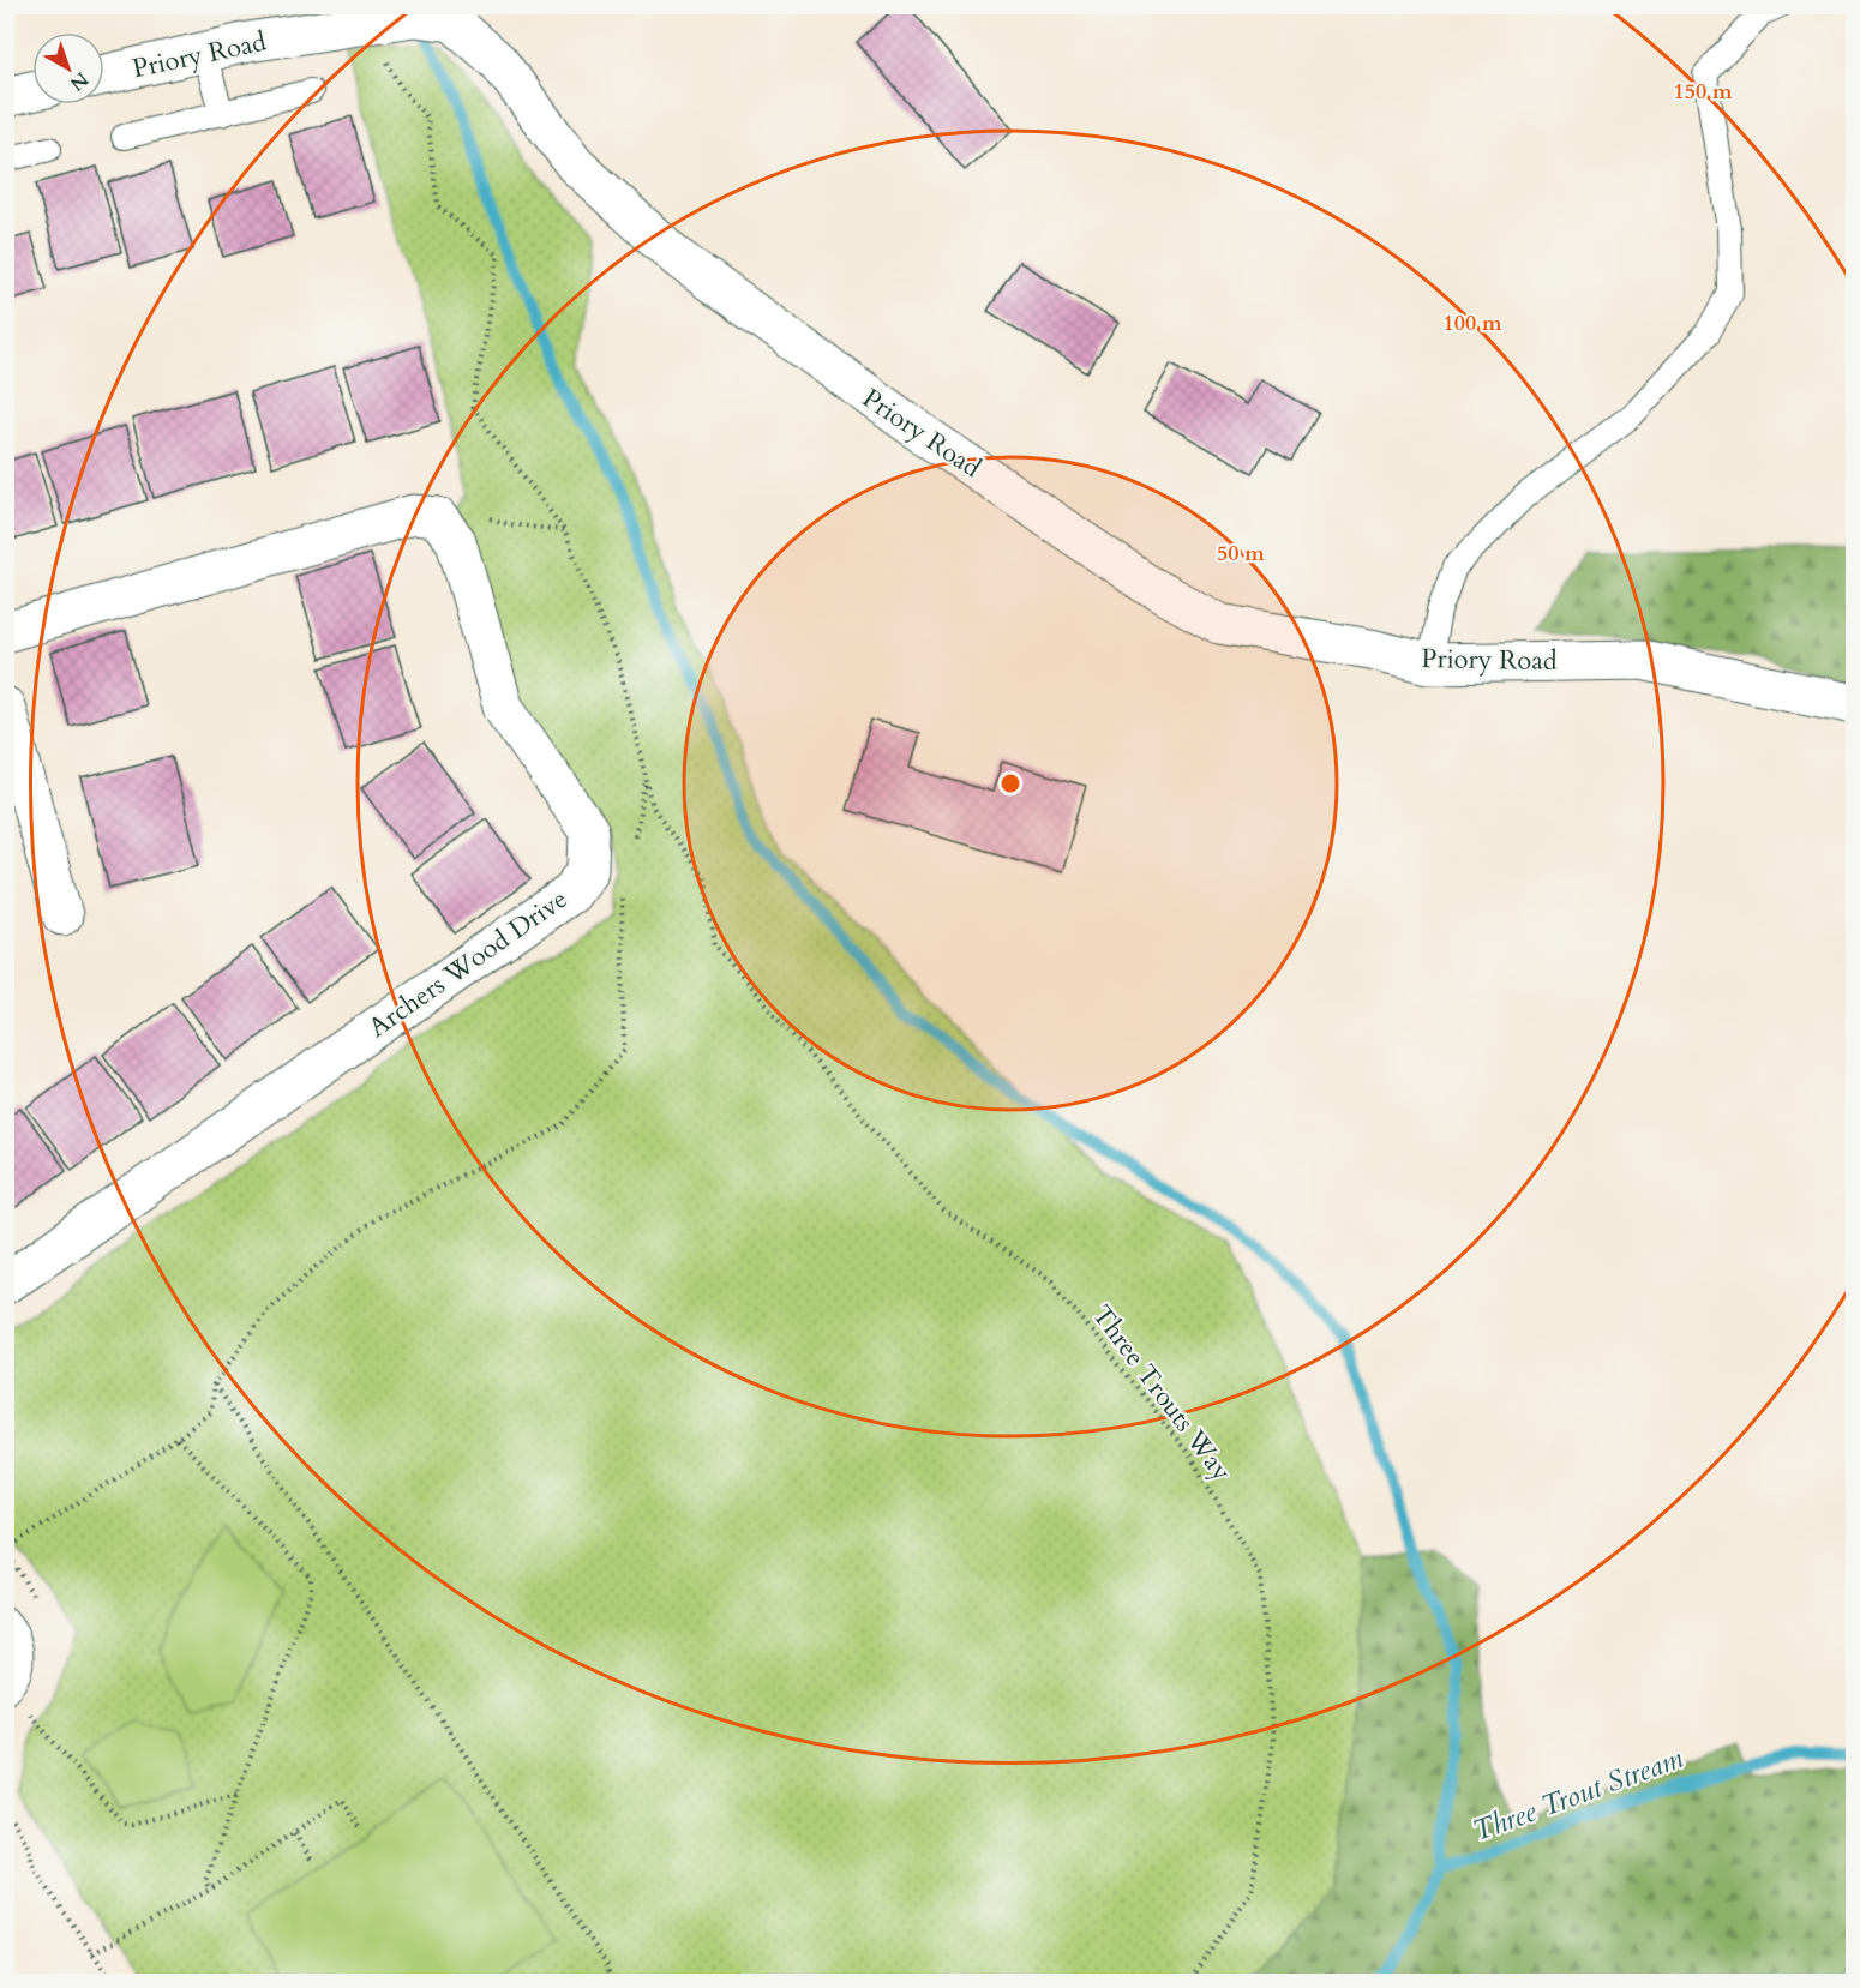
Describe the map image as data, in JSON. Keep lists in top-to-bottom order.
{
  "streets": {
    "street": ["Priory Road", "Archers Wood Drive"],
    "path": ["Three Trouts Way"]
  },
  "water": ["Three Trout Stream"],
  "north": "bottom right",
  "rings": ["150 m", "100 m", "50 m"]
}
